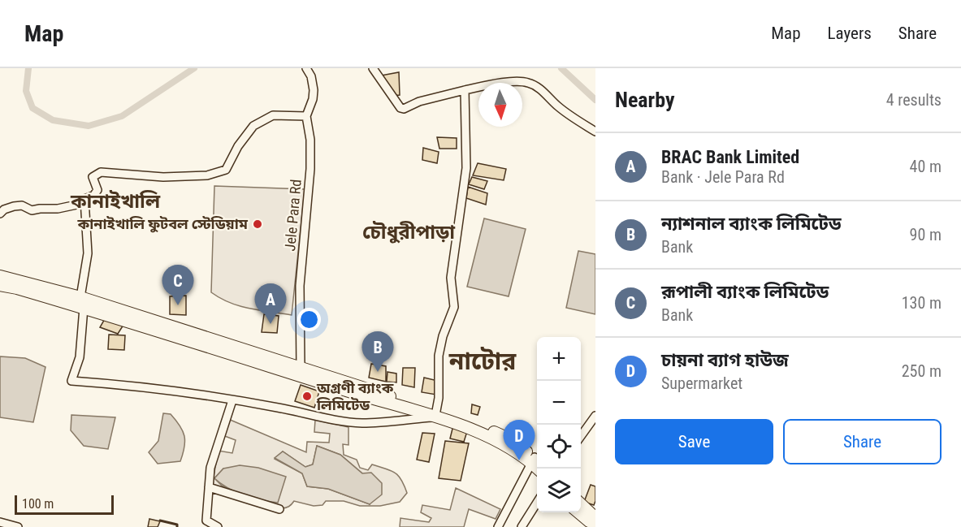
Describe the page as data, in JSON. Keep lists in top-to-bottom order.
{
  "streets": {
    "street": ["Jele Para Rd"]
  },
  "districts": ["কানাইখালি", "চৌধুরীপাড়া", "নাটোর"],
  "places": ["কানাইখালি ফুটবল স্টেডিয়াম", "অগ্রণী ব্যাংক লিমিটেড"],
  "scale_bar": "100 m",
  "north": "bottom",
  "page": {
    "header": "Map",
    "nav": ["Map", "Layers", "Share"],
    "heading": ["Nearby", "4 results"],
    "list": [
      {
        "mark": "A",
        "name": "BRAC Bank Limited",
        "note": "Bank · Jele Para Rd",
        "value": "40 m"
      },
      {
        "mark": "B",
        "name": "ন্যাশনাল ব্যাংক লিমিটেড",
        "note": "Bank",
        "value": "90 m"
      },
      {
        "mark": "C",
        "name": "রূপালী ব্যাংক লিমিটেড",
        "note": "Bank",
        "value": "130 m"
      },
      {
        "mark": "D",
        "name": "চায়না ব্যাগ হাউজ",
        "note": "Supermarket",
        "value": "250 m"
      }
    ],
    "pins": [
      "C",
      "A",
      "B",
      "D"
    ],
    "map_buttons": ["+", "−"],
    "buttons": ["Save", "Share"],
    "scale": "100 m"
  }
}
